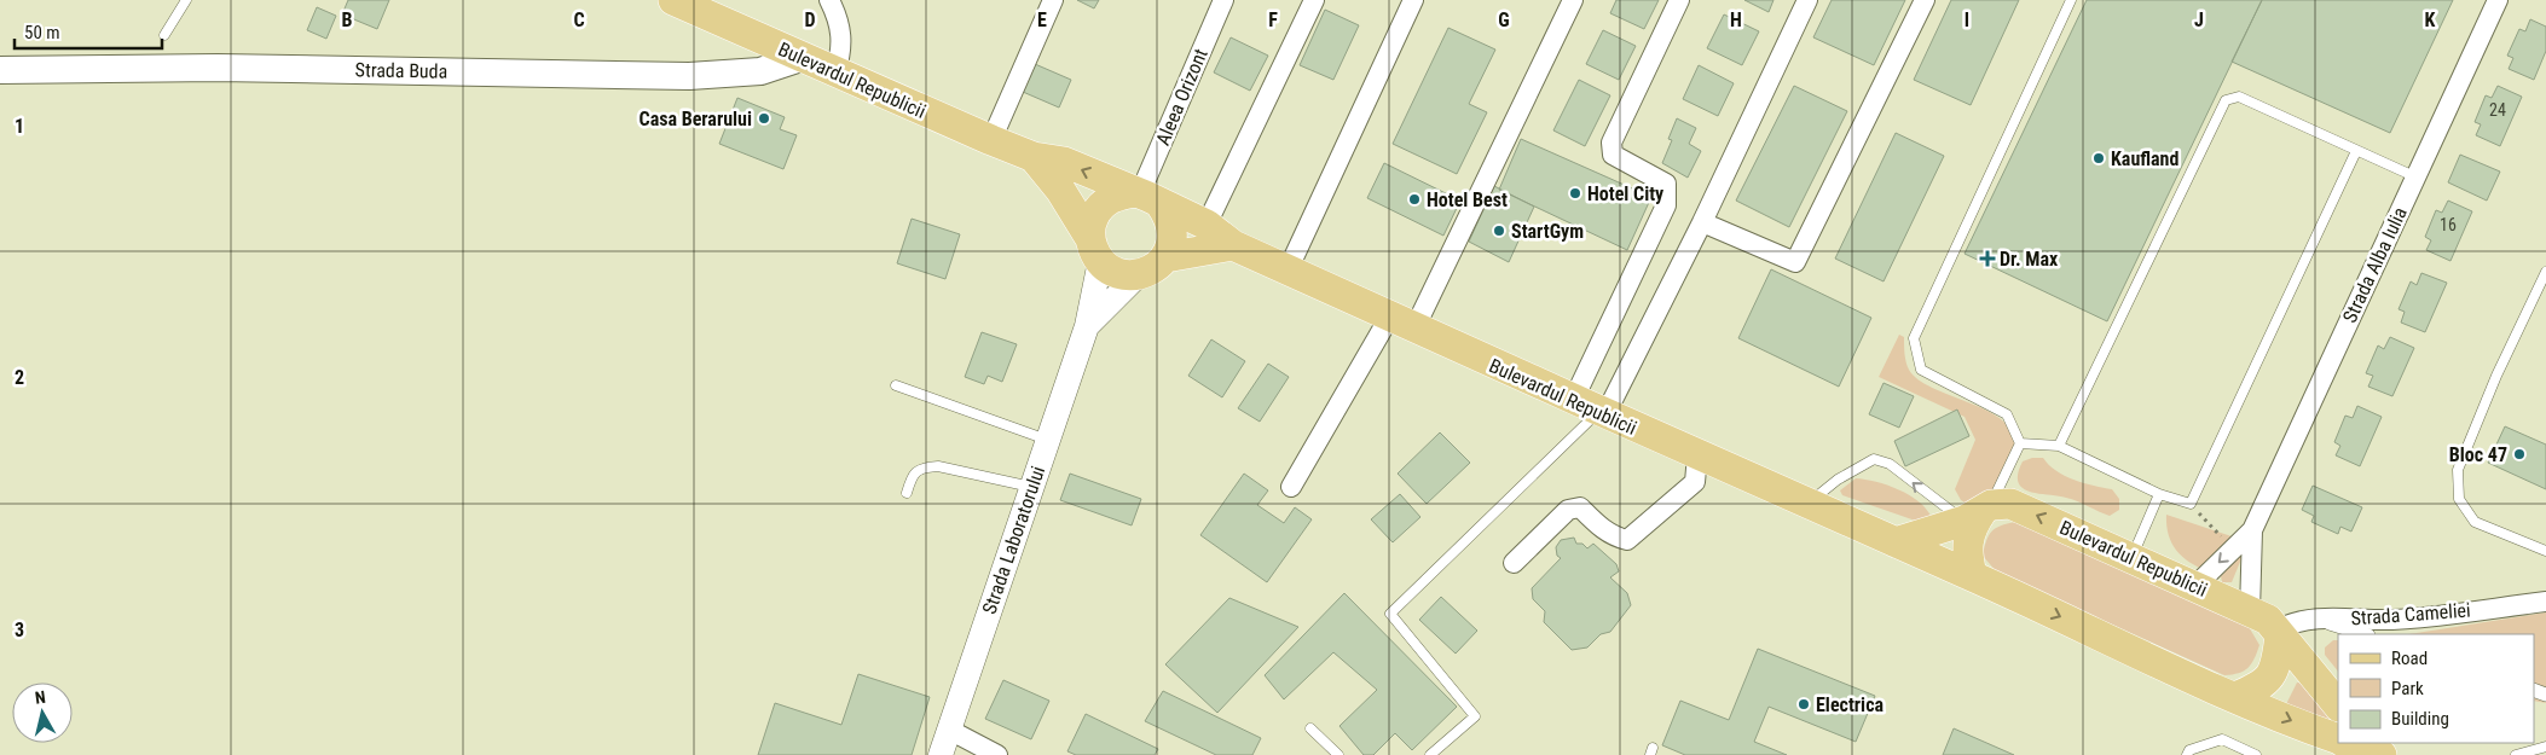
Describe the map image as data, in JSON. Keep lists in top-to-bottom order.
{
  "streets": {
    "main road": ["Strada Buda", "Bulevardul Republicii"],
    "street": [
      "Aleea Orizont",
      "Strada Alba Iulia",
      "Strada Laboratorului",
      "Strada Cameliei"
    ]
  },
  "crossings": [
    ["Strada Buda", "Bulevardul Republicii"],
    ["Bulevardul Republicii", "Aleea Orizont"],
    ["Bulevardul Republicii", "Strada Alba Iulia"],
    ["Bulevardul Republicii", "Strada Laboratorului"],
    ["Bulevardul Republicii", "Strada Cameliei"],
    ["Aleea Orizont", "Strada Laboratorului"]
  ],
  "places": {
    "other": [
      "Casa Berarului",
      "Kaufland",
      "Hotel City",
      "Hotel Best",
      "StartGym",
      "Bloc 47",
      "Electrica"
    ],
    "health": ["Dr. Max"]
  },
  "house_numbers": ["24", "16"],
  "legend": ["Road", "Park", "Building"],
  "scale_bar": "50 m",
  "north": "top",
  "grid": {
    "columns": [
      "B",
      "C",
      "D",
      "E",
      "F",
      "G",
      "H",
      "I",
      "J",
      "K"
    ],
    "rows": ["1", "2", "3"]
  }
}
